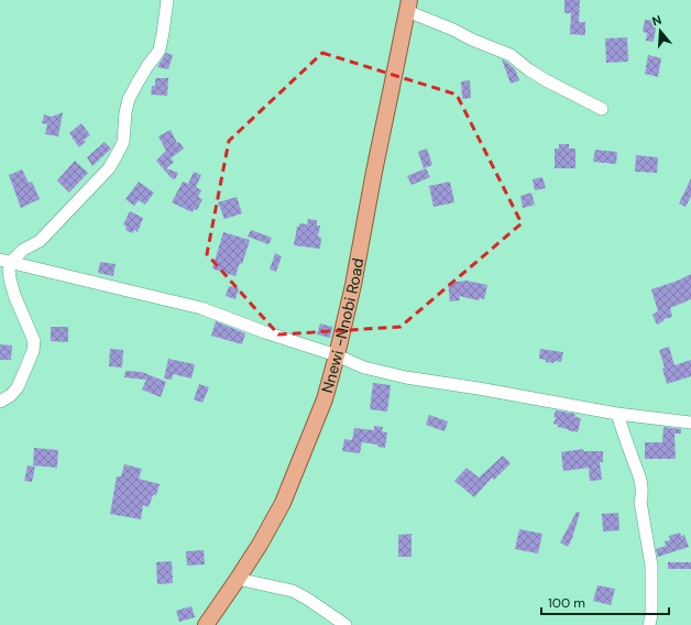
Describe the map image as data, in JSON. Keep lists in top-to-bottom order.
{
  "streets": {
    "main road": ["Nnewi -Nnobi Road"]
  },
  "scale_bar": "100 m",
  "north": "top"
}
